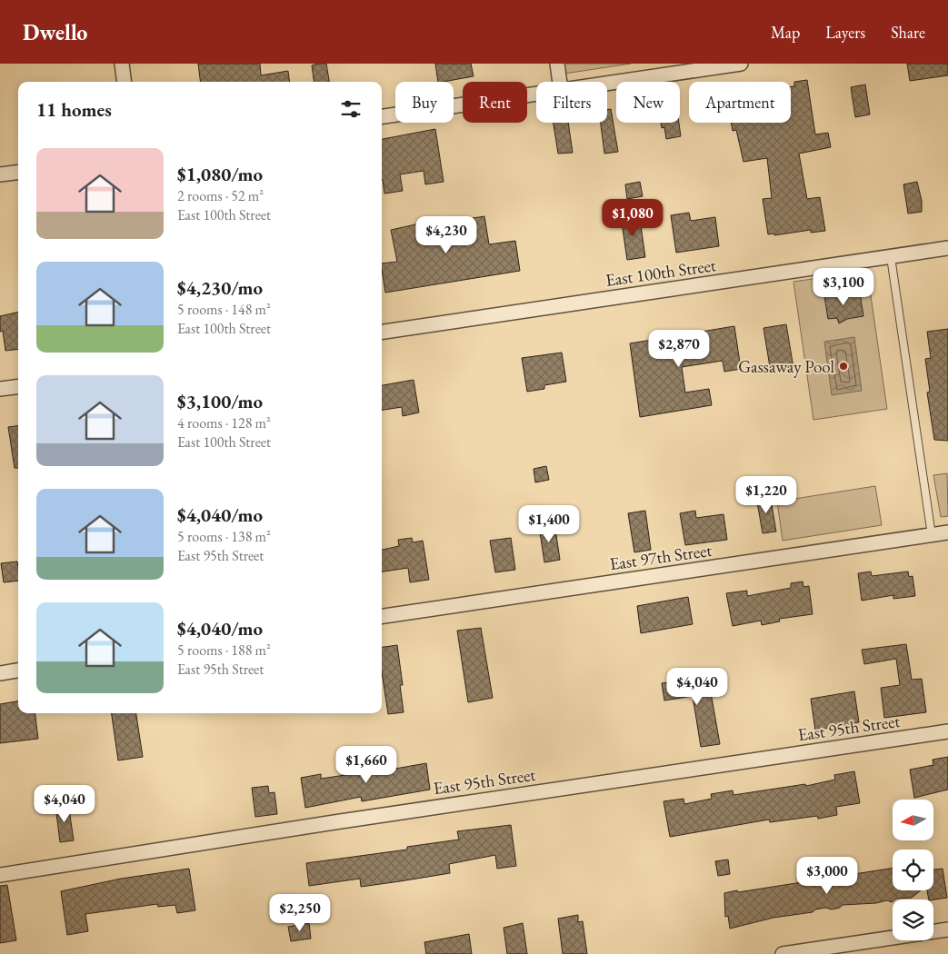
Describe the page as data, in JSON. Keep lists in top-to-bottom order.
{
  "streets": {
    "street": ["East 100th Street", "East 97th Street", "East 95th Street"]
  },
  "places": ["Gassaway Pool"],
  "north": "left",
  "page": {
    "header": "Dwello",
    "nav": ["Map", "Layers", "Share"],
    "chip": [
      "Buy",
      "Rent",
      "Filters",
      "New",
      "Apartment"
    ],
    "heading": "11 homes",
    "list": [
      {
        "name": "$1,080/mo",
        "note": "2 rooms · 52 m² · East 100th Street"
      },
      {
        "name": "$4,230/mo",
        "note": "5 rooms · 148 m² · East 100th Street"
      },
      {
        "name": "$3,100/mo",
        "note": "4 rooms · 128 m² · East 100th Street"
      },
      {
        "name": "$4,040/mo",
        "note": "5 rooms · 138 m² · East 95th Street"
      },
      {
        "name": "$4,040/mo",
        "note": "5 rooms · 188 m² · East 95th Street"
      }
    ],
    "price": [
      "$1,080",
      "$4,230",
      "$3,100",
      "$2,870",
      "$1,220",
      "$1,400",
      "$4,040",
      "$1,660",
      "$4,040",
      "$3,000",
      "$2,250"
    ]
  }
}
